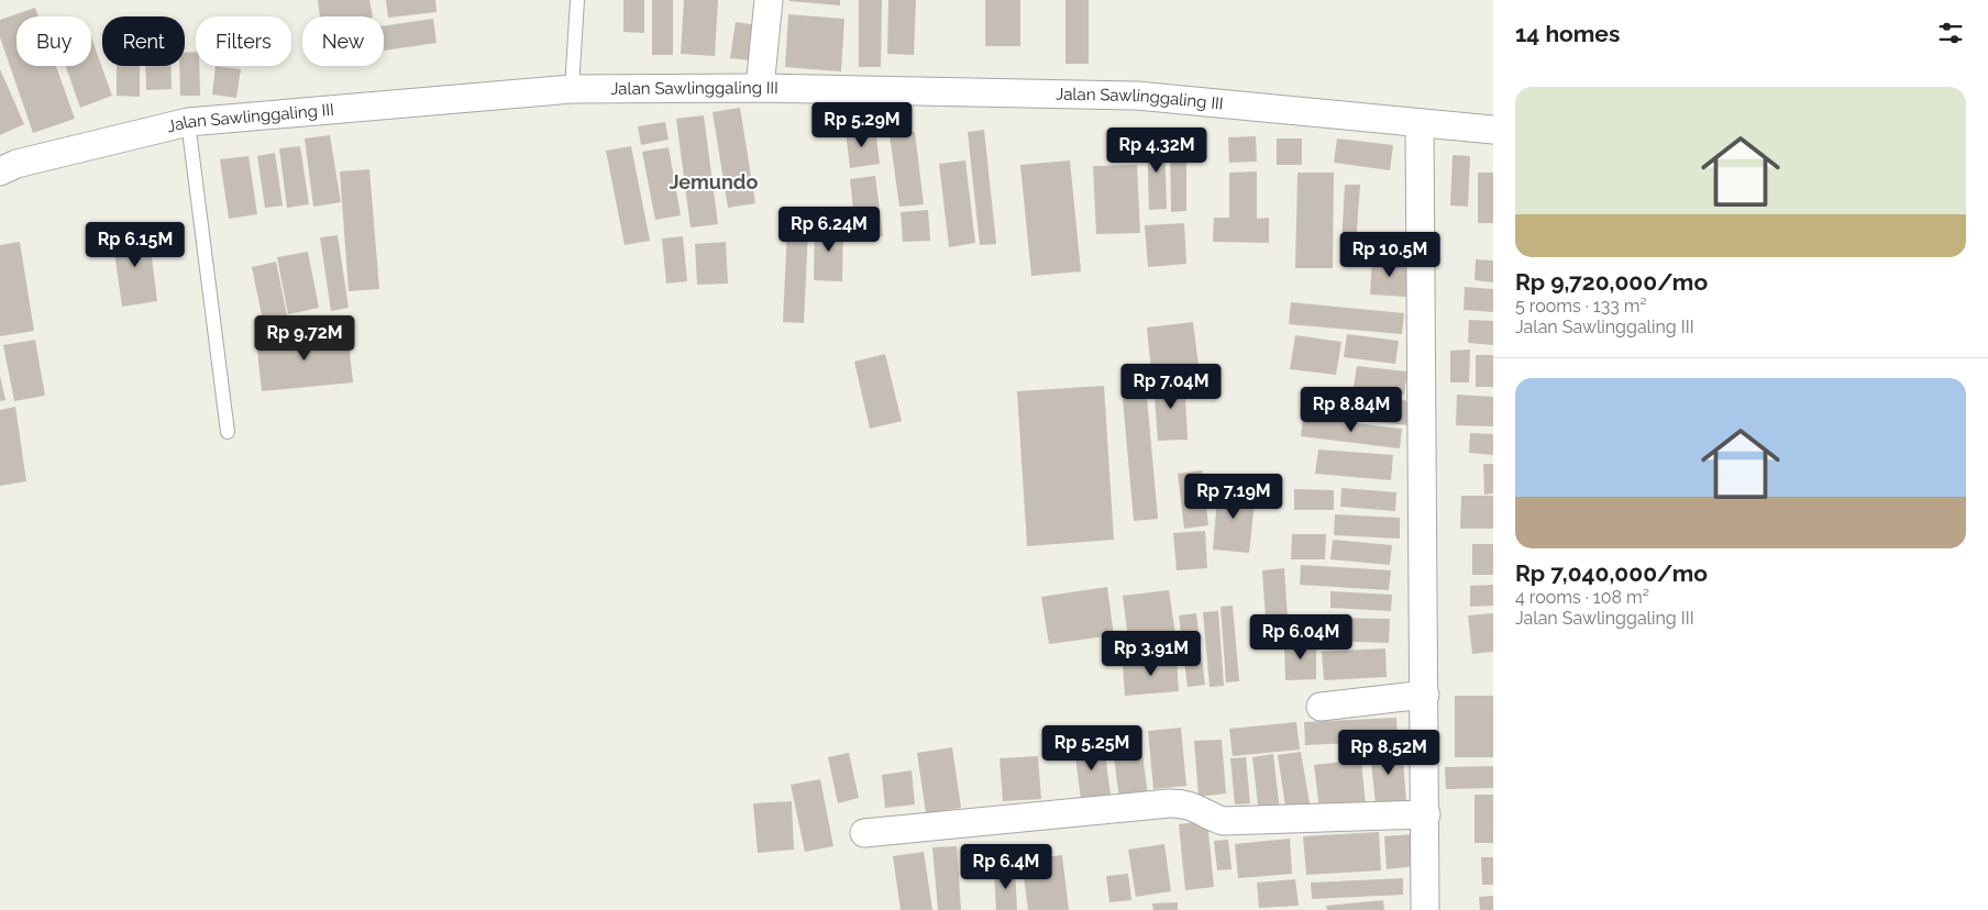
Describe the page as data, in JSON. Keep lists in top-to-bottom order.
{
  "streets": {
    "street": ["Jalan Sawlinggaling III"]
  },
  "districts": ["Jemundo"],
  "page": {
    "heading": "14 homes",
    "chip": [
      "Buy",
      "Rent",
      "Filters",
      "New"
    ],
    "list": [
      {
        "name": "Rp 9,720,000/mo",
        "note": "5 rooms · 133 m² · Jalan Sawlinggaling III"
      },
      {
        "name": "Rp 7,040,000/mo",
        "note": "4 rooms · 108 m² · Jalan Sawlinggaling III"
      }
    ],
    "price": [
      "Rp 5.29M",
      "Rp 4.32M",
      "Rp 6.24M",
      "Rp 6.15M",
      "Rp 10.5M",
      "Rp 9.72M",
      "Rp 7.04M",
      "Rp 8.84M",
      "Rp 7.19M",
      "Rp 6.04M",
      "Rp 3.91M",
      "Rp 5.25M",
      "Rp 8.52M",
      "Rp 6.4M"
    ]
  }
}
